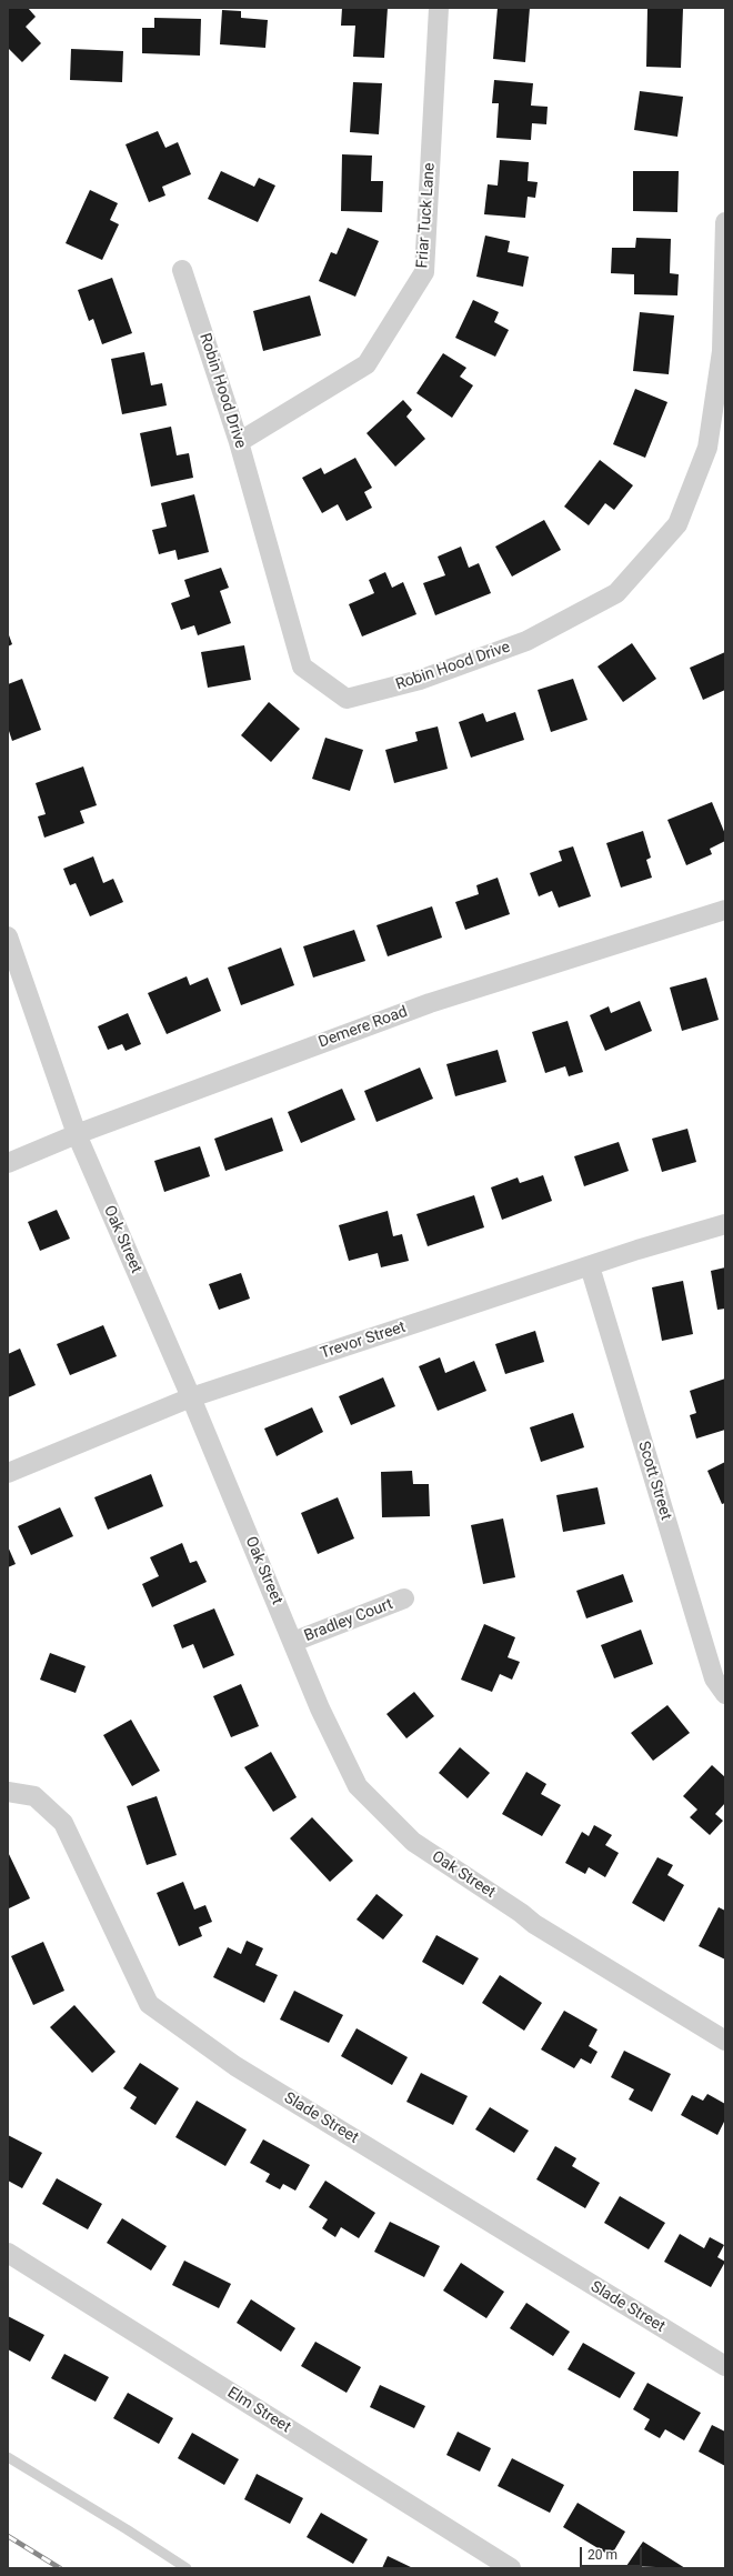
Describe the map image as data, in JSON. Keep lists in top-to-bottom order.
{
  "streets": {
    "street": [
      "Friar Tuck Lane",
      "Robin Hood Drive",
      "Demere Road",
      "Oak Street",
      "Trevor Street",
      "Scott Street",
      "Bradley Court",
      "Slade Street",
      "Elm Street"
    ]
  },
  "crossings": [
    ["Friar Tuck Lane", "Robin Hood Drive"],
    ["Demere Road", "Oak Street"],
    ["Oak Street", "Trevor Street"],
    ["Oak Street", "Bradley Court"],
    ["Trevor Street", "Scott Street"]
  ],
  "scale_bar": "20 m"
}
